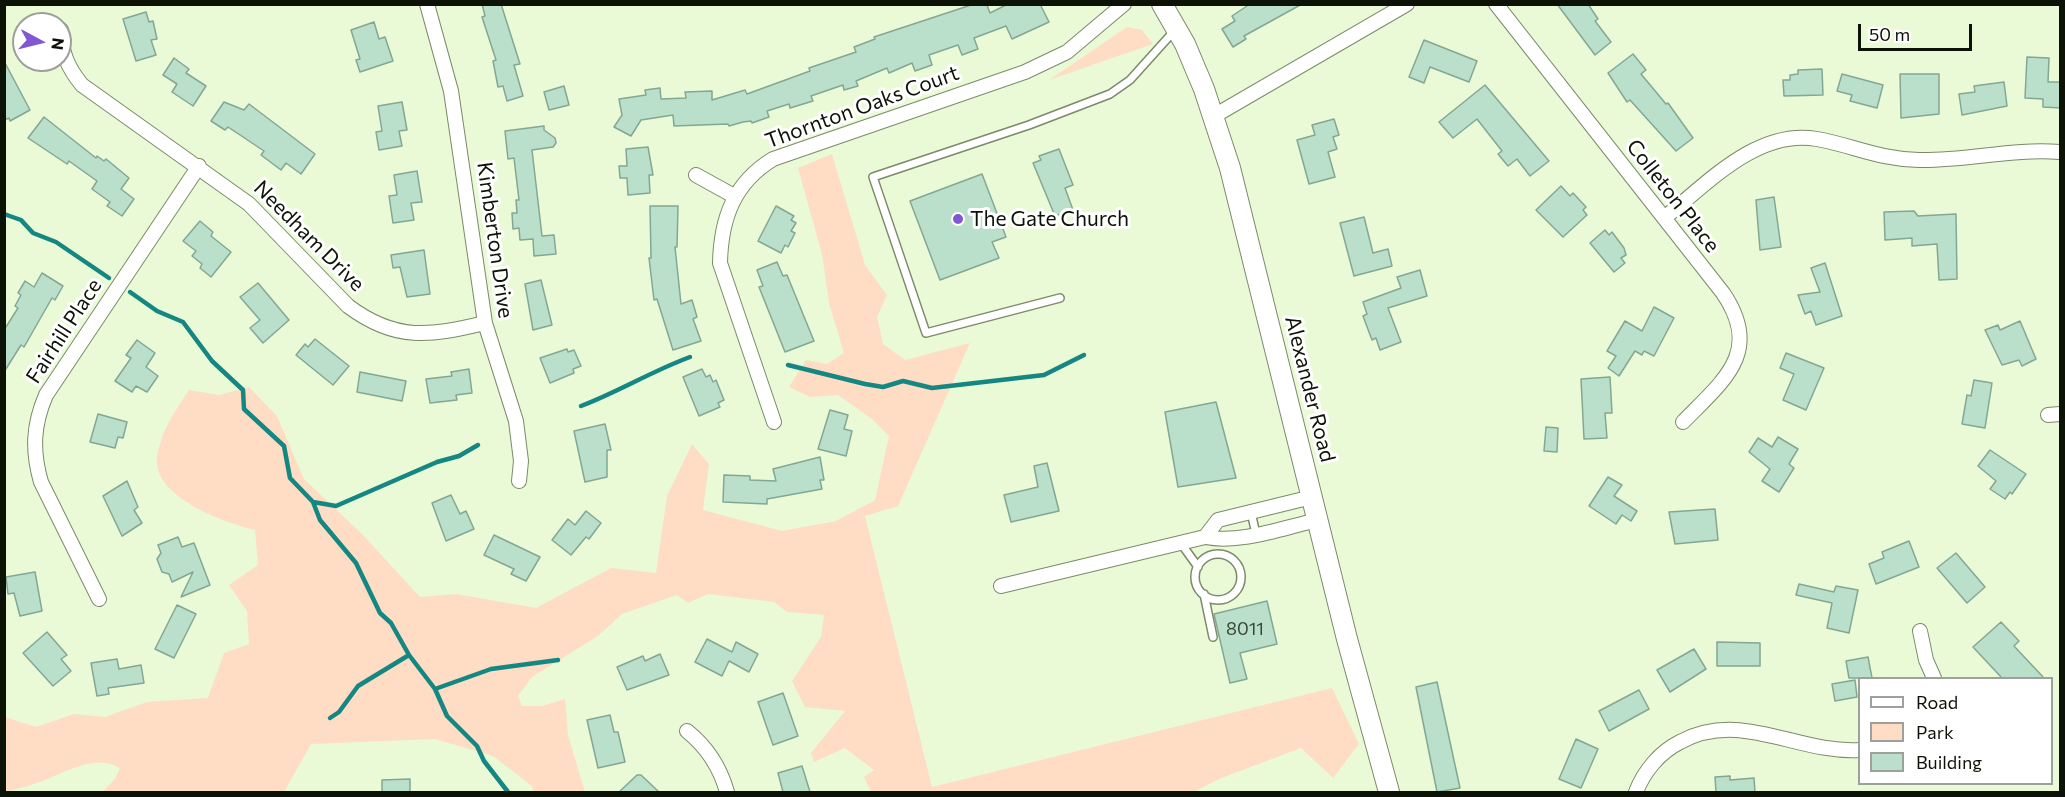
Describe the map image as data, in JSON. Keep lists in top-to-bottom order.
{
  "streets": {
    "street": [
      "Thornton Oaks Court",
      "Colleton Place",
      "Needham Drive",
      "Kimberton Drive",
      "Fairhill Place",
      "Alexander Road"
    ]
  },
  "crossings": [
    ["Needham Drive", "Kimberton Drive"],
    ["Needham Drive", "Fairhill Place"]
  ],
  "places": ["The Gate Church"],
  "house_numbers": ["8011"],
  "legend": ["Road", "Park", "Building"],
  "scale_bar": "50 m",
  "north": "right"
}
